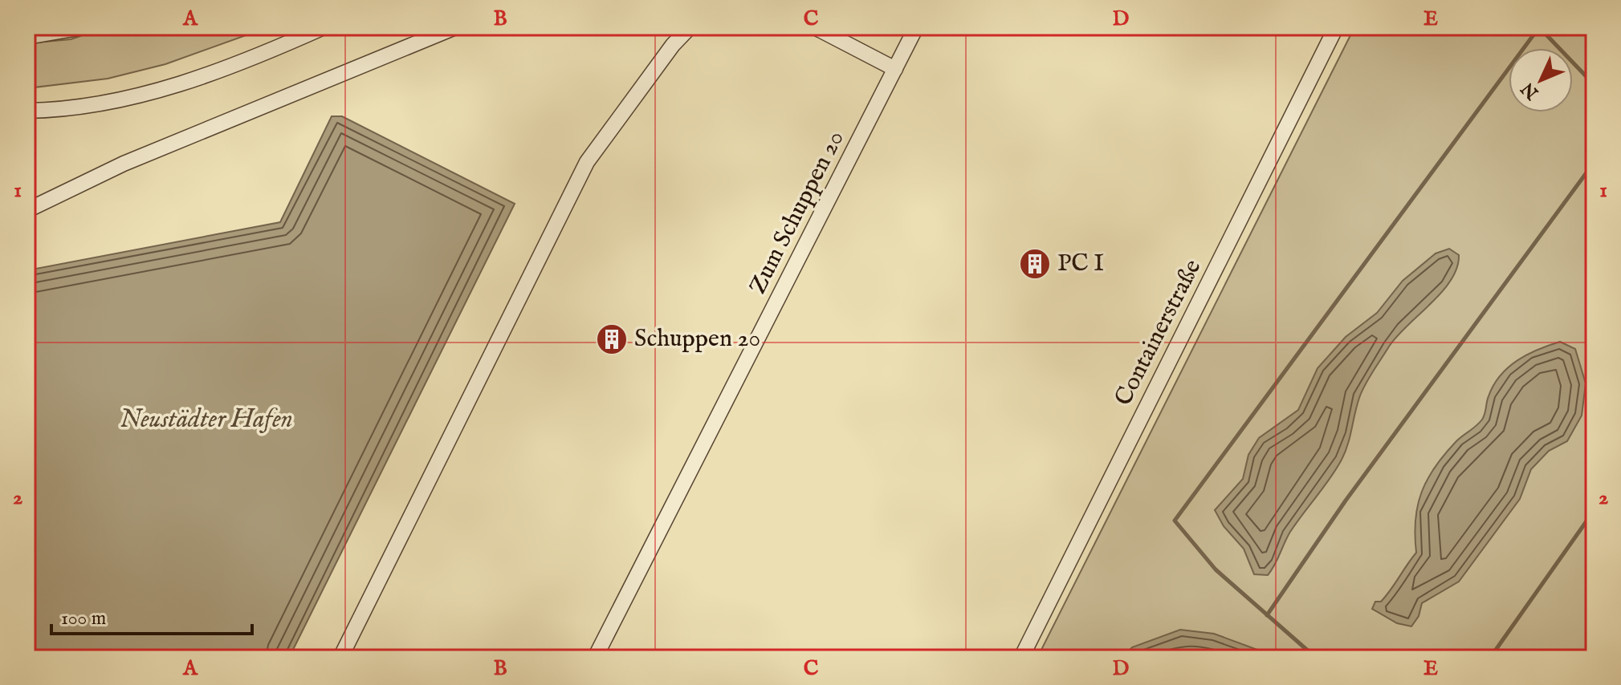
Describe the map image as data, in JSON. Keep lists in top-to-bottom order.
{
  "streets": {
    "street": ["Zum Schuppen 20", "Containerstraße"]
  },
  "water": ["Neustädter Hafen"],
  "places": {
    "building": ["PC I", "Schuppen 20"]
  },
  "scale_bar": "100 m",
  "north": "bottom left",
  "grid": {
    "columns": [
      "A",
      "B",
      "C",
      "D",
      "E"
    ],
    "rows": ["1", "2"]
  }
}
